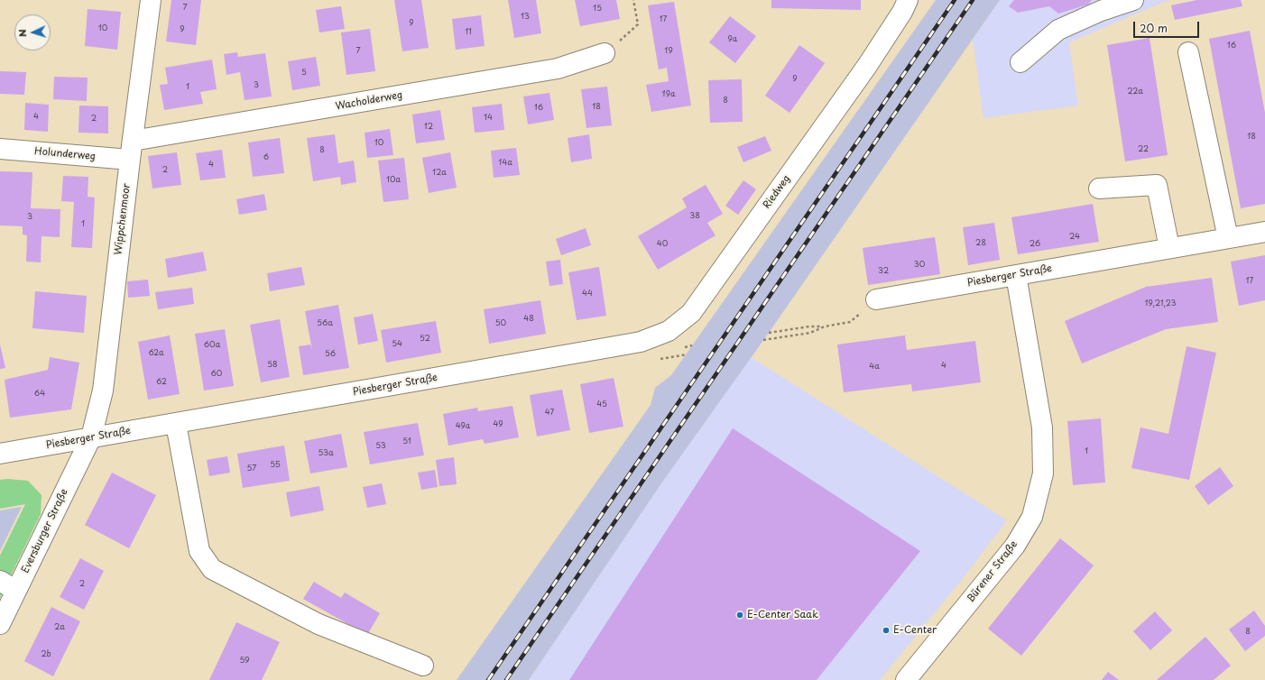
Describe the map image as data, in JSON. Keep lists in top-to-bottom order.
{
  "streets": {
    "street": [
      "Wacholderweg",
      "Holunderweg",
      "Riedweg",
      "Wippchenmoor",
      "Piesberger Straße",
      "Eversburger Straße",
      "Bürener Straße"
    ]
  },
  "crossings": [
    ["Wacholderweg", "Wippchenmoor"],
    ["Holunderweg", "Wippchenmoor"],
    ["Riedweg", "Piesberger Straße"],
    ["Wippchenmoor", "Piesberger Straße"],
    ["Wippchenmoor", "Eversburger Straße"],
    ["Piesberger Straße", "Eversburger Straße"],
    ["Piesberger Straße", "Bürener Straße"]
  ],
  "places": ["E-Center Saak", "E-Center"],
  "house_numbers": [
    "7",
    "15",
    "13",
    "17",
    "9",
    "10",
    "9",
    "11",
    "9a",
    "16",
    "7",
    "19",
    "5",
    "9",
    "3",
    "1",
    "22a",
    "19a",
    "8",
    "18",
    "16",
    "4",
    "14",
    "2",
    "12",
    "18",
    "10",
    "22",
    "8",
    "6",
    "14a",
    "4",
    "2",
    "12a",
    "10a",
    "38",
    "3",
    "1",
    "24",
    "28",
    "40",
    "26",
    "30",
    "32",
    "17",
    "44",
    "19,21,23",
    "48",
    "56a",
    "50",
    "52",
    "54",
    "60a",
    "62a",
    "56",
    "58",
    "4",
    "4a",
    "60",
    "62",
    "64",
    "45",
    "47",
    "49",
    "49a",
    "51",
    "53",
    "1",
    "53a",
    "55",
    "57",
    "2",
    "2a",
    "8",
    "2b",
    "59"
  ],
  "scale_bar": "20 m",
  "north": "left"
}
